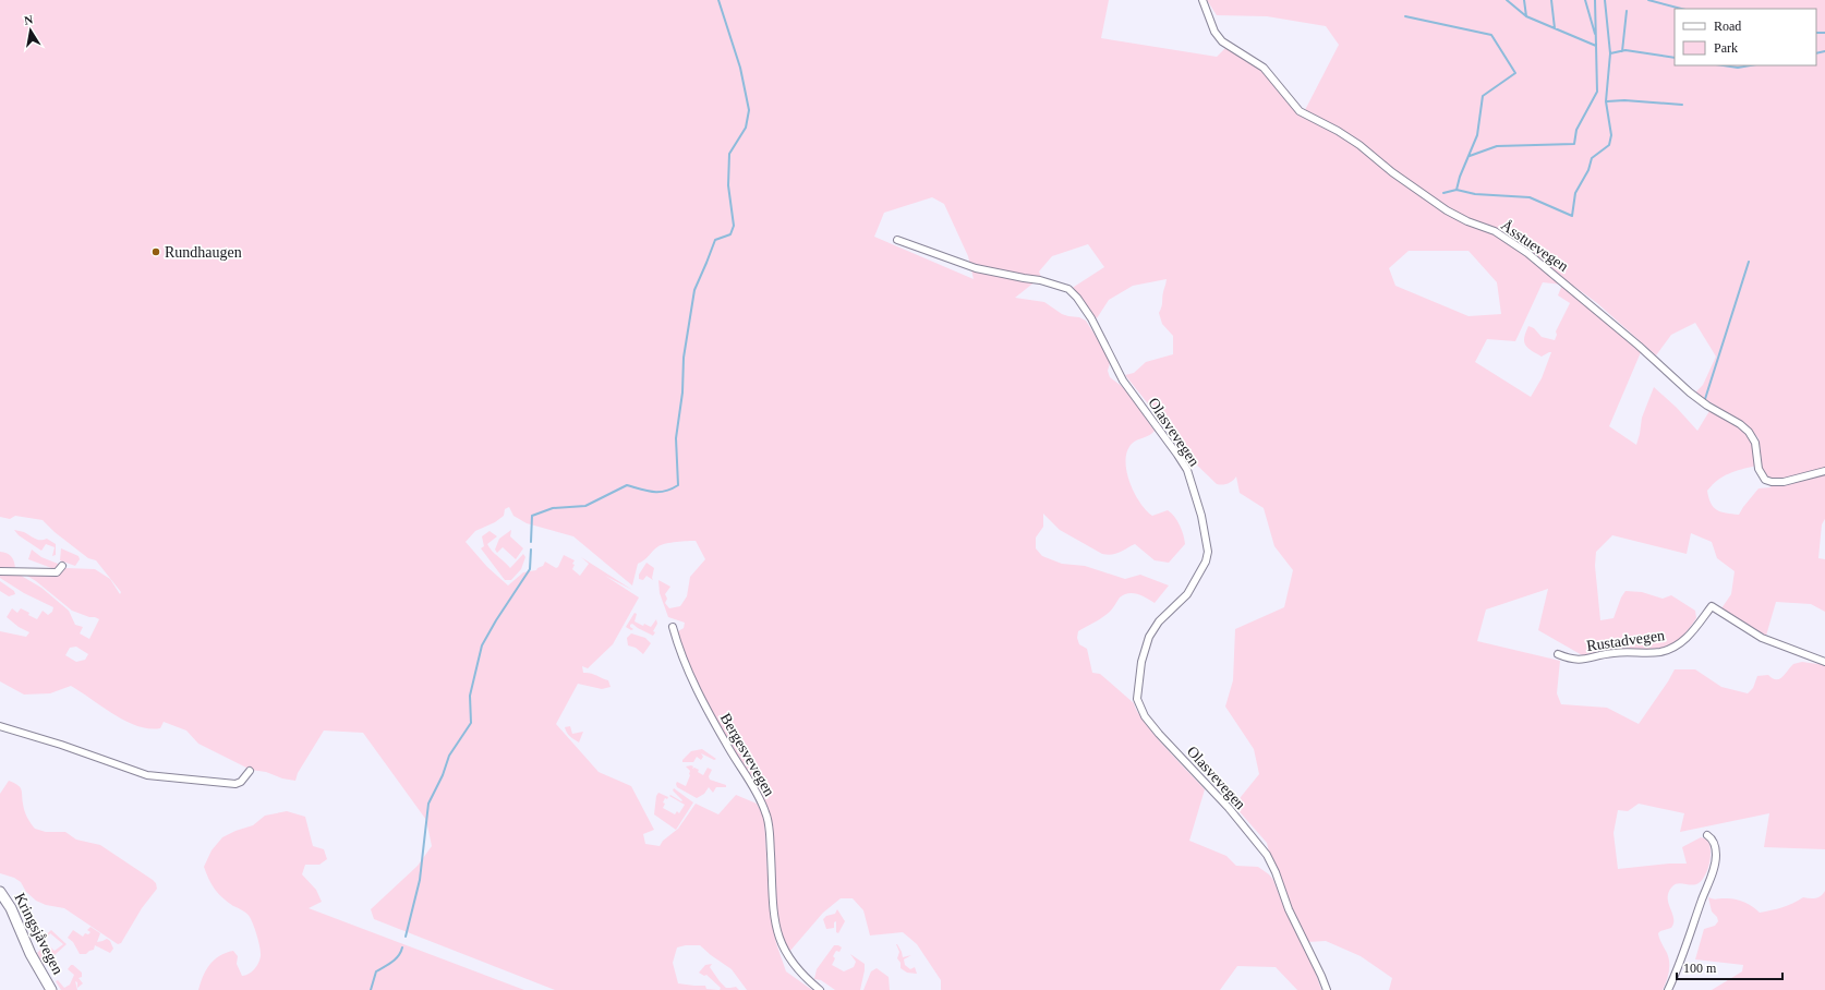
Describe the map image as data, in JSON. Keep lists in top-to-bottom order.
{
  "streets": {
    "street": [
      "Åsstuevegen",
      "Olasvevegen",
      "Rustadvegen",
      "Bergesvevegen",
      "Kringsjåvegen"
    ]
  },
  "places": ["Rundhaugen"],
  "legend": ["Road", "Park"],
  "scale_bar": "100 m",
  "north": "top"
}
